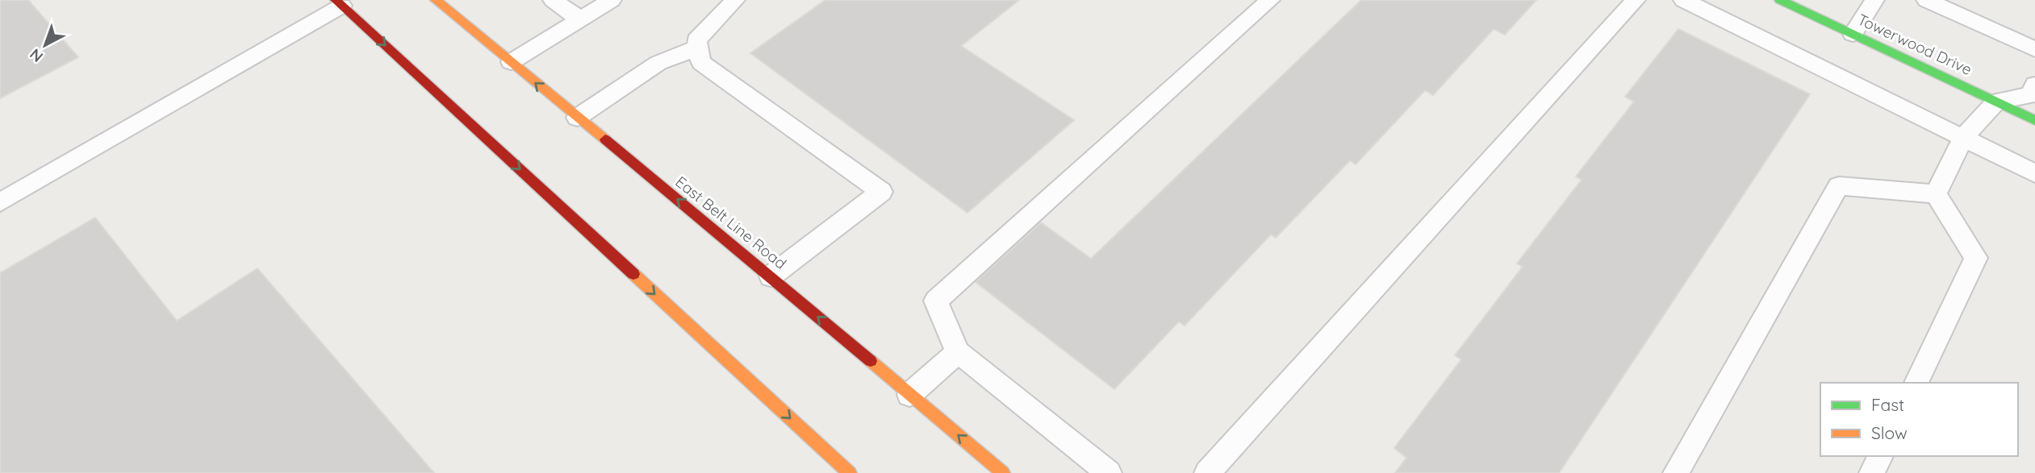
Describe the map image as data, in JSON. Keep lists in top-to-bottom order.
{
  "streets": {
    "main road": ["Towerwood Drive", "East Belt Line Road"]
  },
  "legend": ["Fast", "Slow"],
  "north": "bottom left"
}
